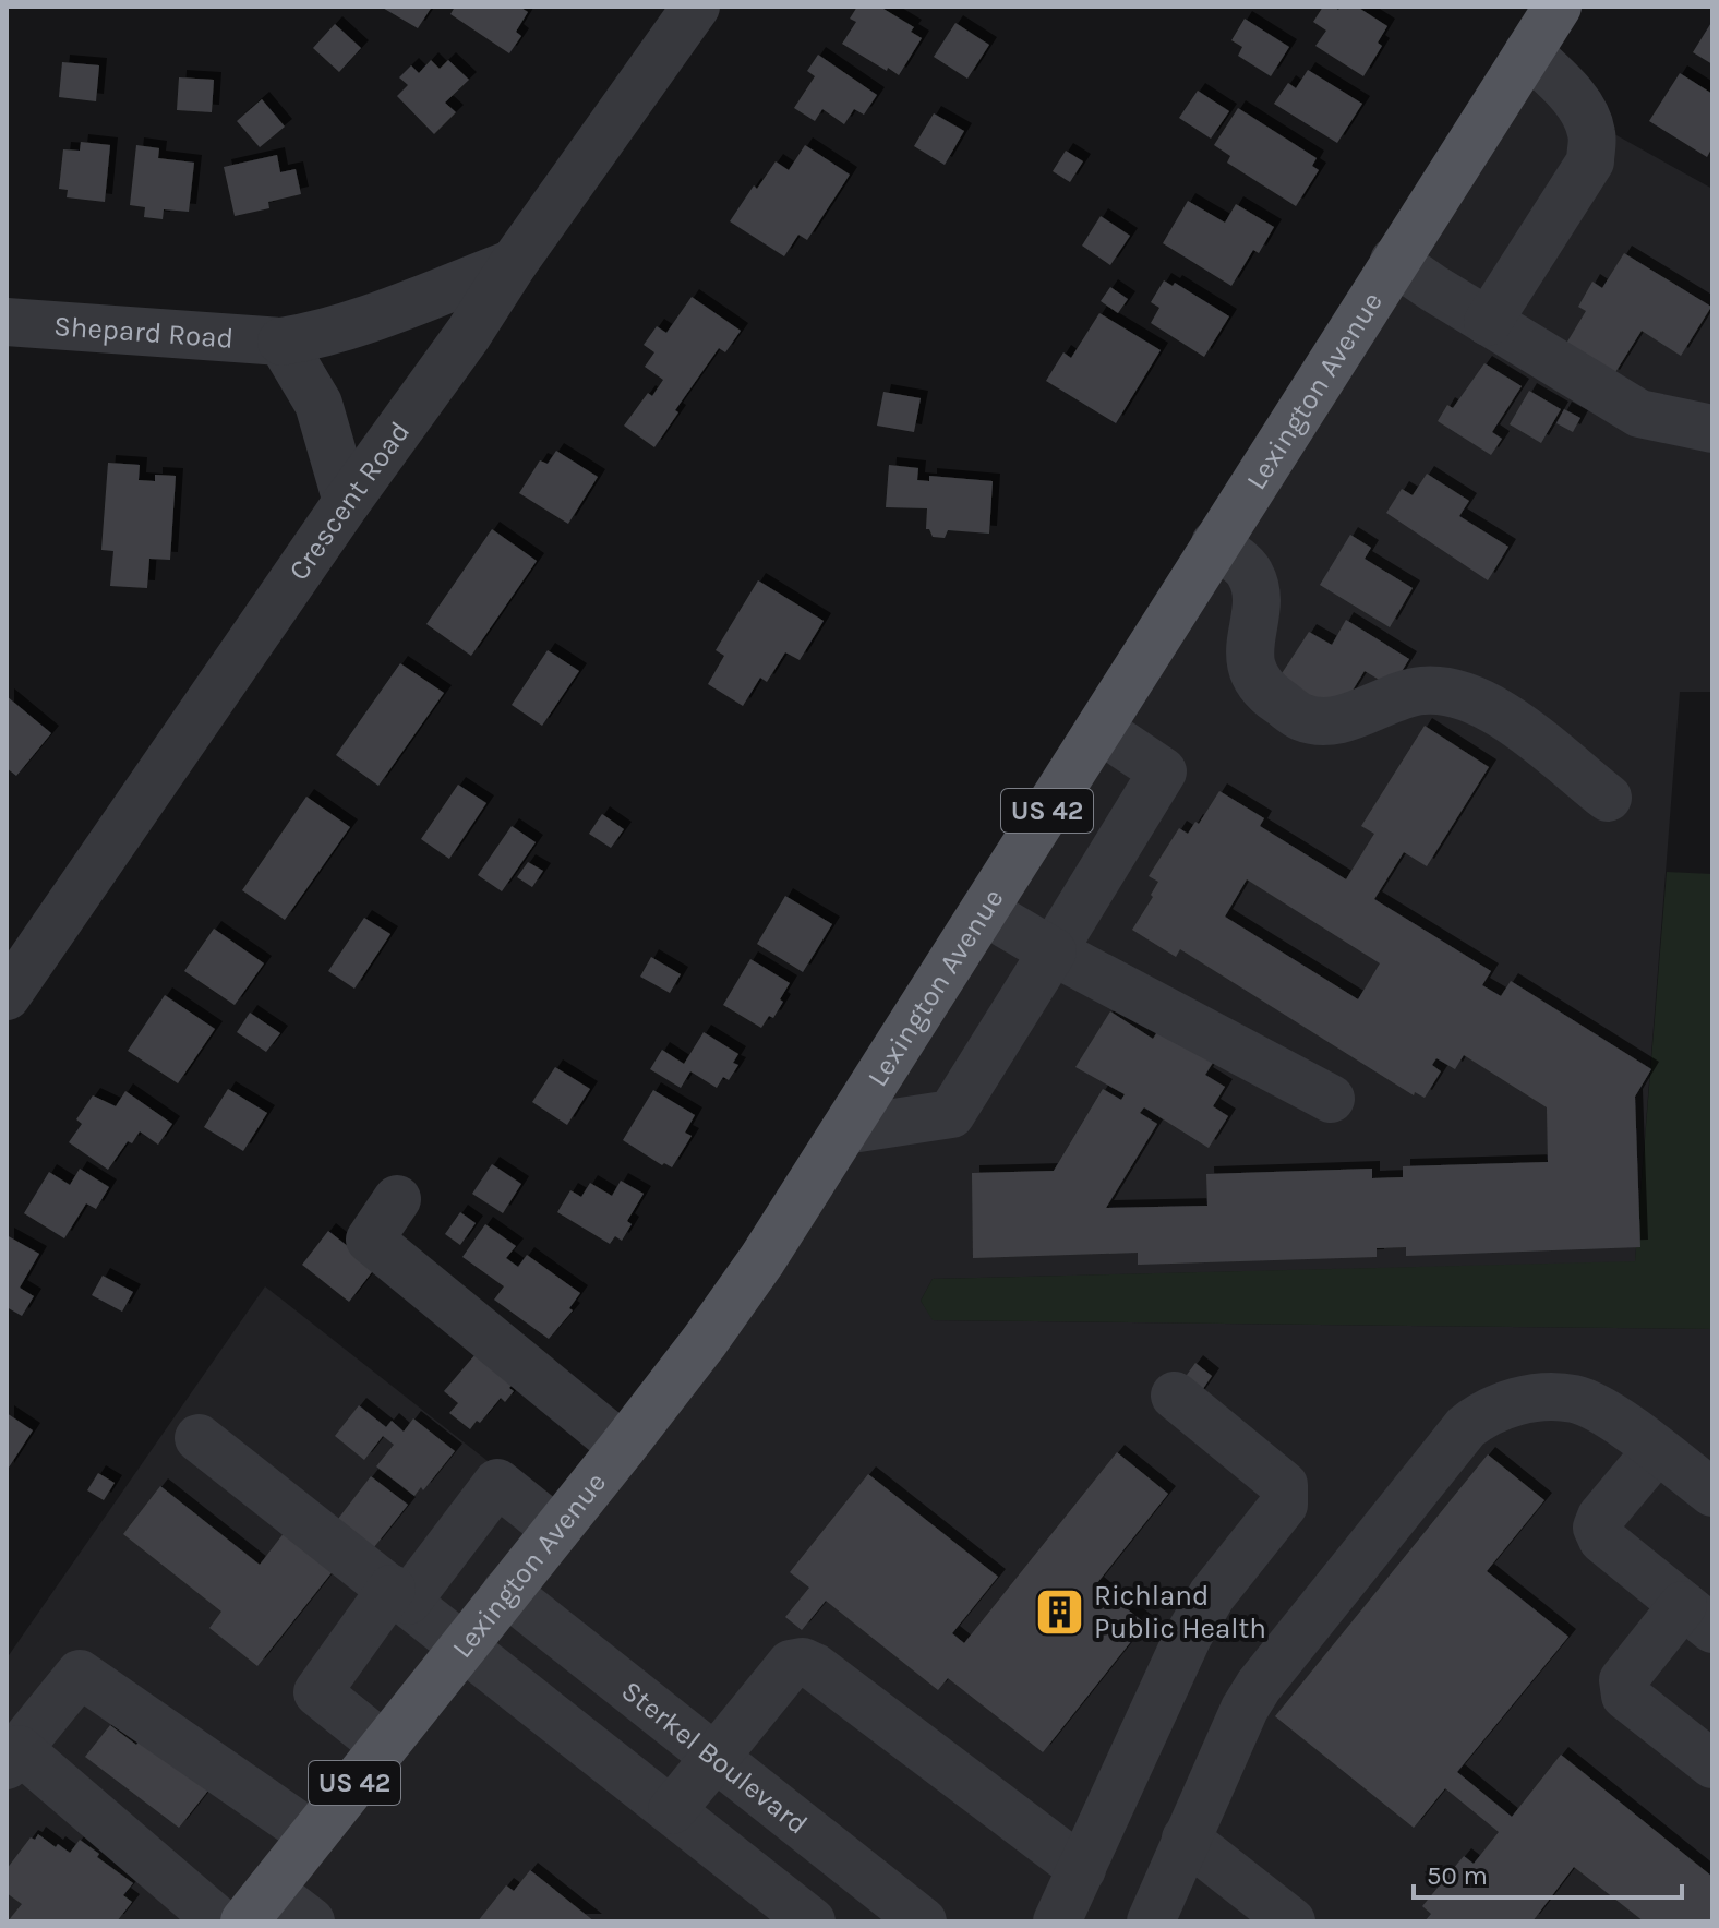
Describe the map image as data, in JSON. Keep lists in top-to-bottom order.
{
  "streets": {
    "main road": ["Lexington Avenue", "US 42"],
    "street": ["Shepard Road", "Crescent Road", "Sterkel Boulevard"]
  },
  "crossings": [
    ["Shepard Road", "Crescent Road"],
    ["Lexington Avenue", "Sterkel Boulevard"]
  ],
  "places": {
    "building": ["Richland Public Health"]
  },
  "scale_bar": "50 m"
}
